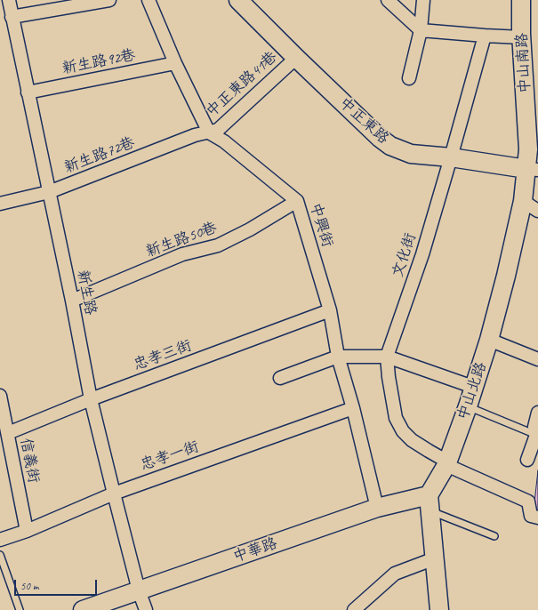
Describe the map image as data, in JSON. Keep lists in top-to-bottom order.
{
  "streets": {
    "main road": [
      "中山南路",
      "中正東路",
      "中山北路",
      "中華路"
    ],
    "street": [
      "新生路92巷",
      "中正東路41巷",
      "新生路72巷",
      "中興街",
      "新生路50巷",
      "文化街",
      "新生路",
      "忠孝三街",
      "忠孝一街",
      "信義街"
    ]
  },
  "crossings": [
    ["新生路92巷", "新生路"],
    ["中山南路", "中正東路"],
    ["中山南路", "中山北路"],
    ["中正東路41巷", "中正東路"],
    ["中正東路41巷", "新生路72巷"],
    ["中正東路41巷", "中興街"],
    ["中正東路", "文化街"],
    ["中正東路", "中山北路"],
    ["新生路72巷", "中興街"],
    ["新生路72巷", "新生路"],
    ["中興街", "新生路50巷"],
    ["中興街", "忠孝三街"],
    ["中興街", "忠孝一街"],
    ["中興街", "中華路"],
    ["新生路50巷", "新生路"],
    ["文化街", "中山北路"],
    ["新生路", "忠孝三街"],
    ["新生路", "忠孝一街"],
    ["新生路", "中華路"],
    ["忠孝三街", "信義街"],
    ["中山北路", "中華路"],
    ["忠孝一街", "信義街"]
  ],
  "scale_bar": "50 m"
}
